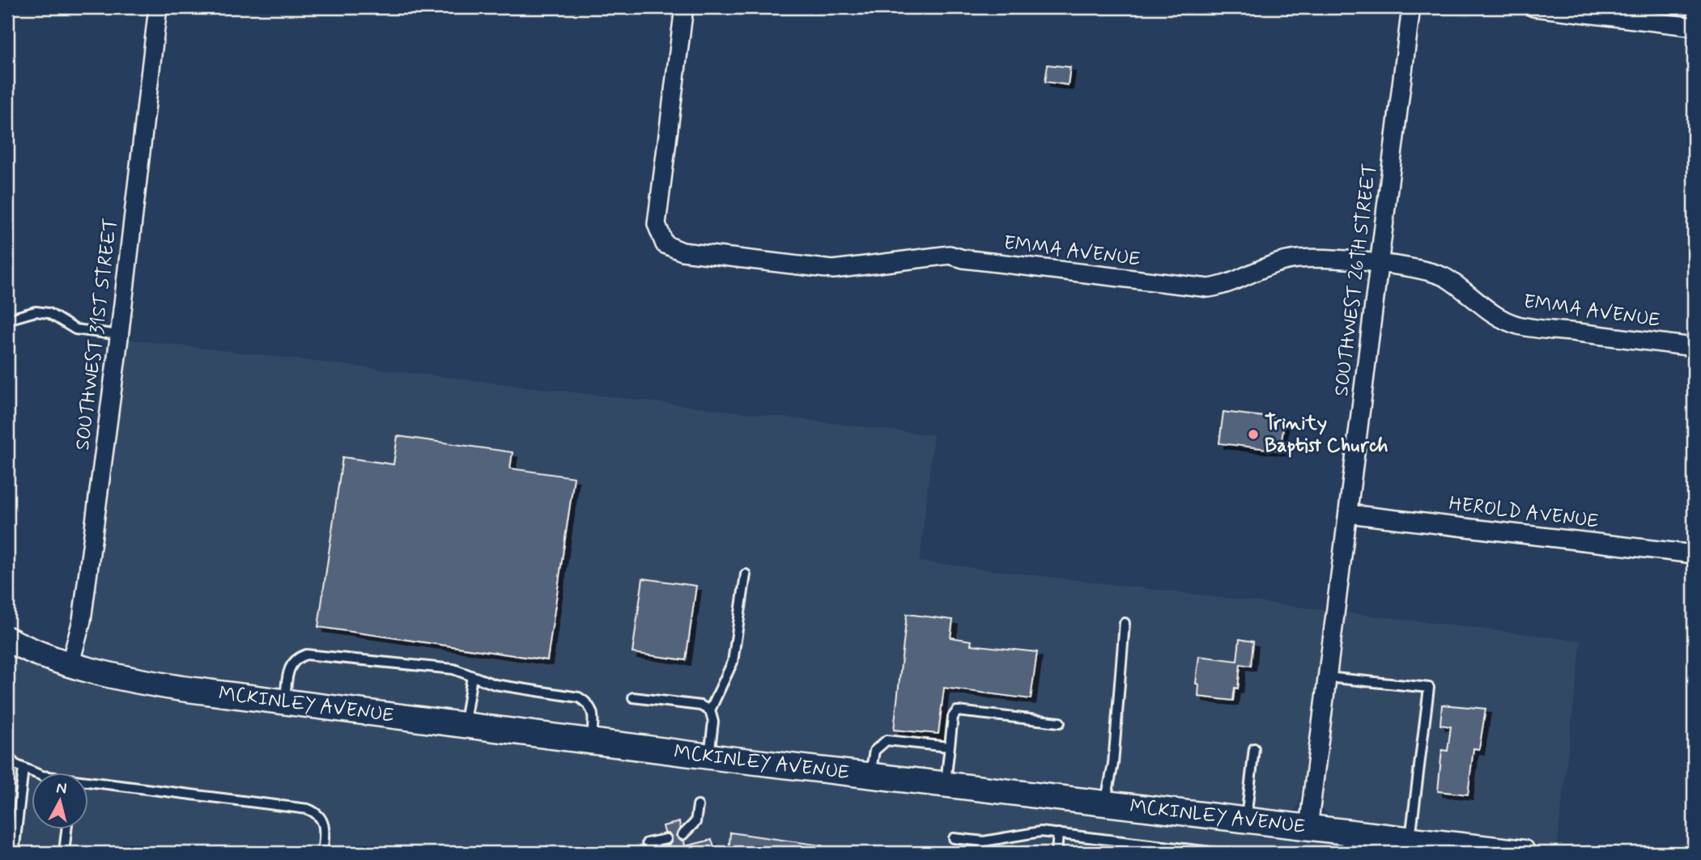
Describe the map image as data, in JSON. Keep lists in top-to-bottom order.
{
  "streets": {
    "main road": ["MCKINLEY AVENUE"],
    "street": [
      "EMMA AVENUE",
      "SOUTHWEST 26TH STREET",
      "SOUTHWEST 31ST STREET",
      "HEROLD AVENUE"
    ]
  },
  "crossings": [
    ["EMMA AVENUE", "SOUTHWEST 26TH STREET"],
    ["SOUTHWEST 26TH STREET", "HEROLD AVENUE"],
    ["SOUTHWEST 26TH STREET", "MCKINLEY AVENUE"],
    ["SOUTHWEST 31ST STREET", "MCKINLEY AVENUE"]
  ],
  "places": ["Trinity Baptist Church"],
  "north": "top"
}
